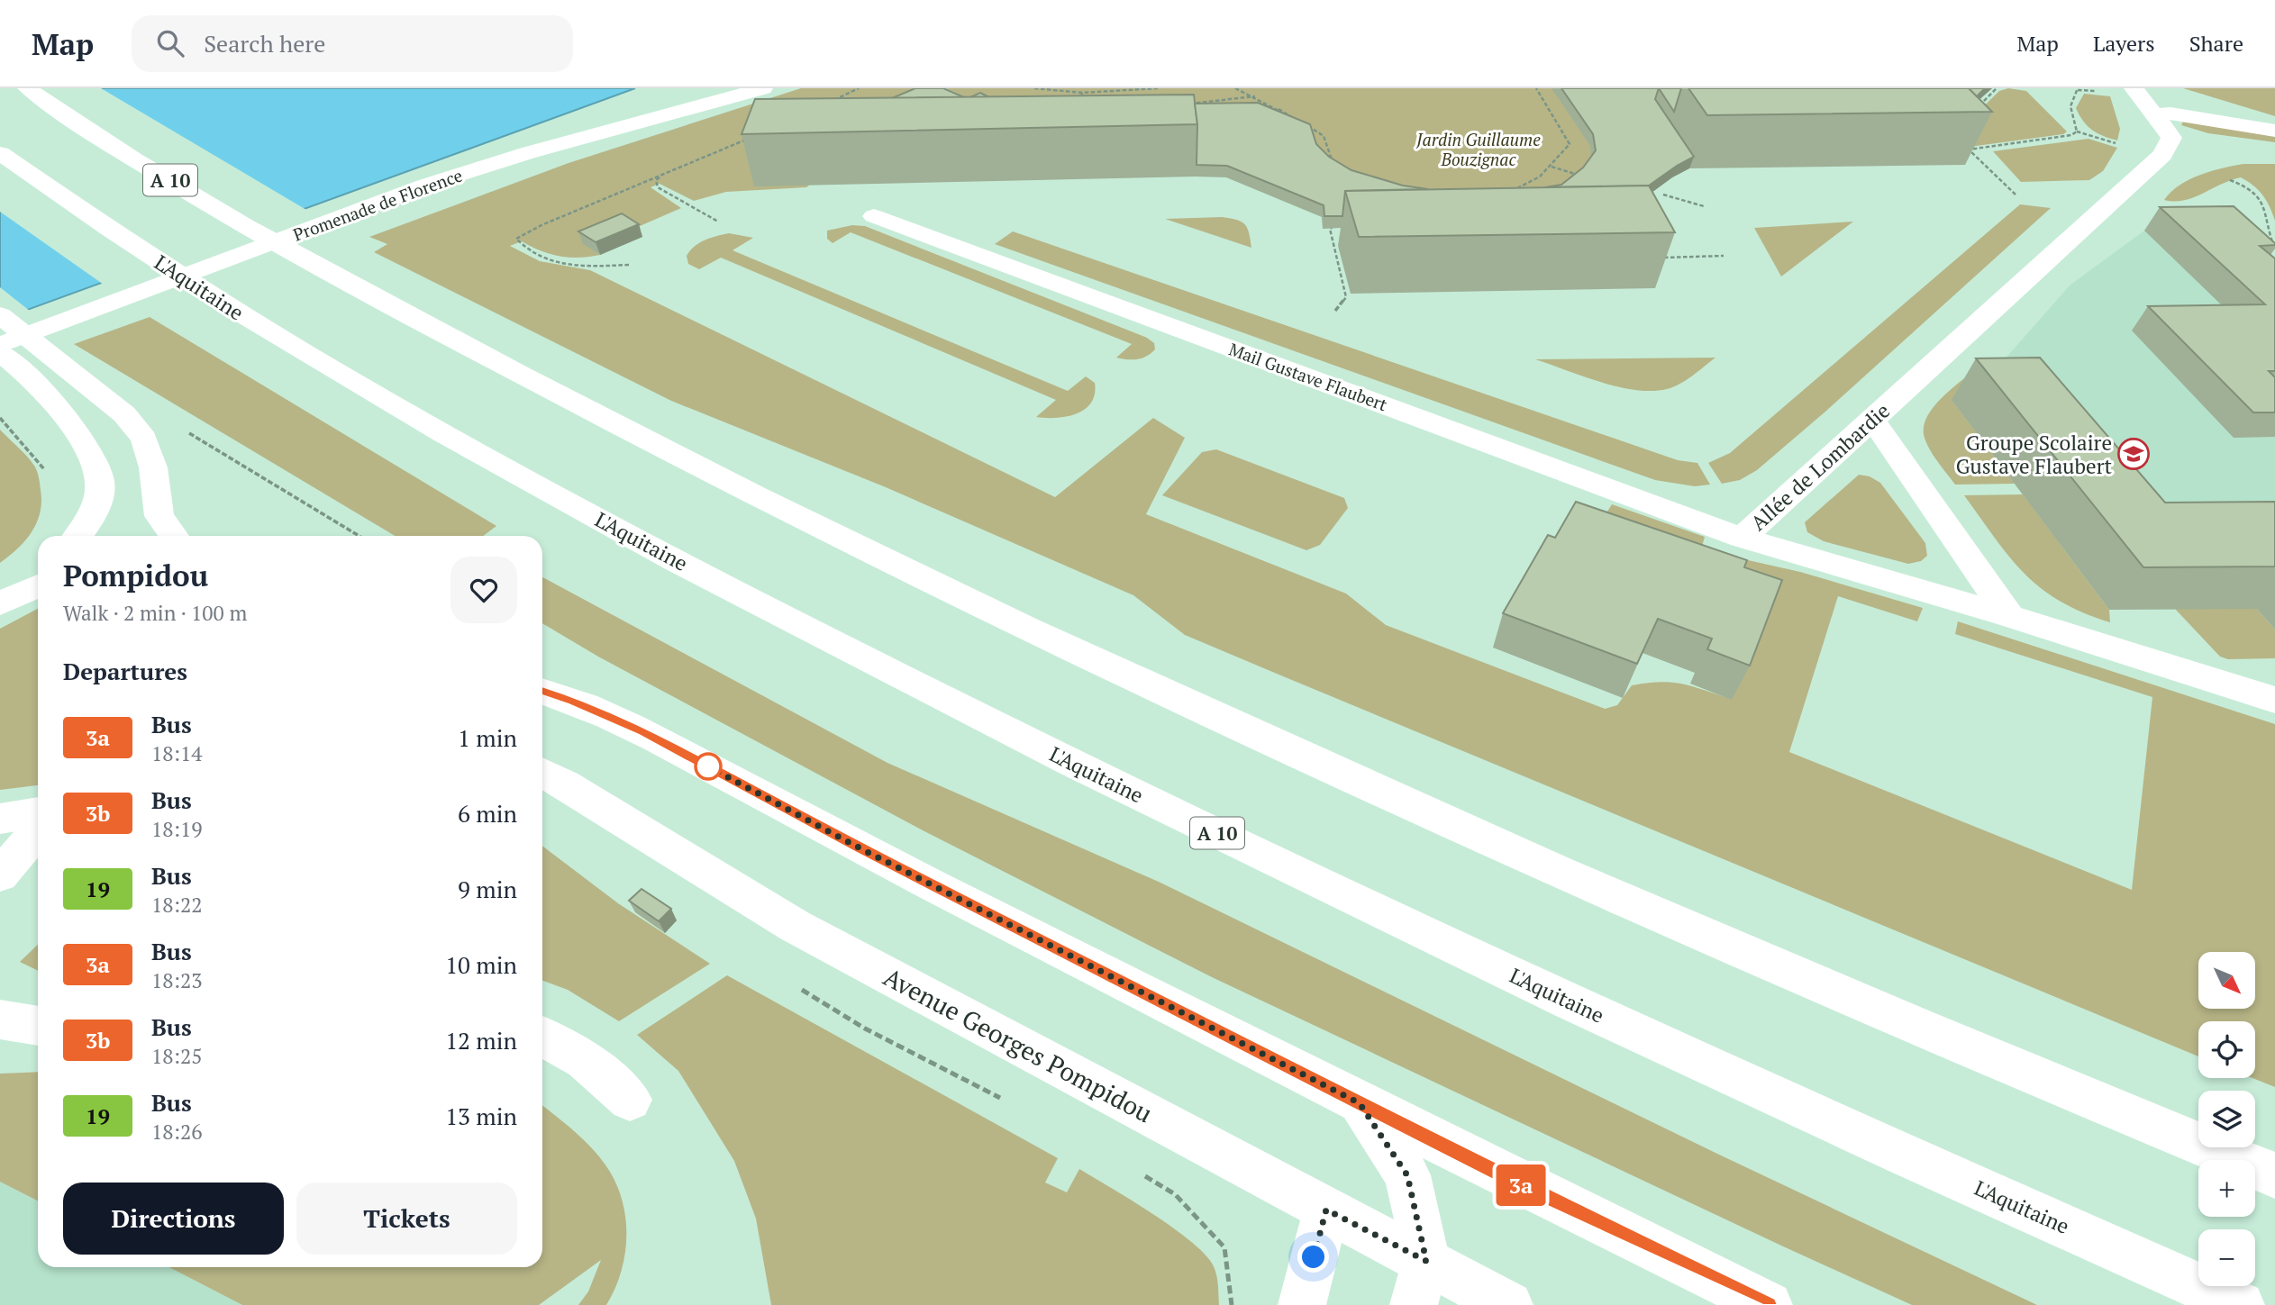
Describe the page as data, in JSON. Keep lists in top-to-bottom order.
{
  "streets": {
    "main road": [
      "A 10",
      "Promenade de Florence",
      "L'Aquitaine",
      "Mail Gustave Flaubert",
      "Allée de Lombardie",
      "Avenue Georges Pompidou"
    ]
  },
  "crossings": [
    ["Mail Gustave Flaubert", "Allée de Lombardie"]
  ],
  "parks": ["Jardin Guillaume Bouzignac"],
  "places": {
    "school or university": ["Groupe Scolaire Gustave Flaubert"]
  },
  "lines": ["bus line 3a"],
  "north": "bottom right",
  "page": {
    "header": "Map",
    "search": "Search here",
    "nav": ["Map", "Layers", "Share"],
    "on_map": "3a",
    "heading": [
      ["Pompidou", "Walk · 2 min · 100 m"],
      "Departures"
    ],
    "list": [
      {
        "mark": "3a",
        "name": "Bus",
        "note": "18:14",
        "value": "1 min"
      },
      {
        "mark": "3b",
        "name": "Bus",
        "note": "18:19",
        "value": "6 min"
      },
      {
        "mark": "19",
        "name": "Bus",
        "note": "18:22",
        "value": "9 min"
      },
      {
        "mark": "3a",
        "name": "Bus",
        "note": "18:23",
        "value": "10 min"
      },
      {
        "mark": "3b",
        "name": "Bus",
        "note": "18:25",
        "value": "12 min"
      },
      {
        "mark": "19",
        "name": "Bus",
        "note": "18:26",
        "value": "13 min"
      }
    ],
    "map_buttons": ["+", "−"],
    "buttons": ["Directions", "Tickets"]
  }
}
